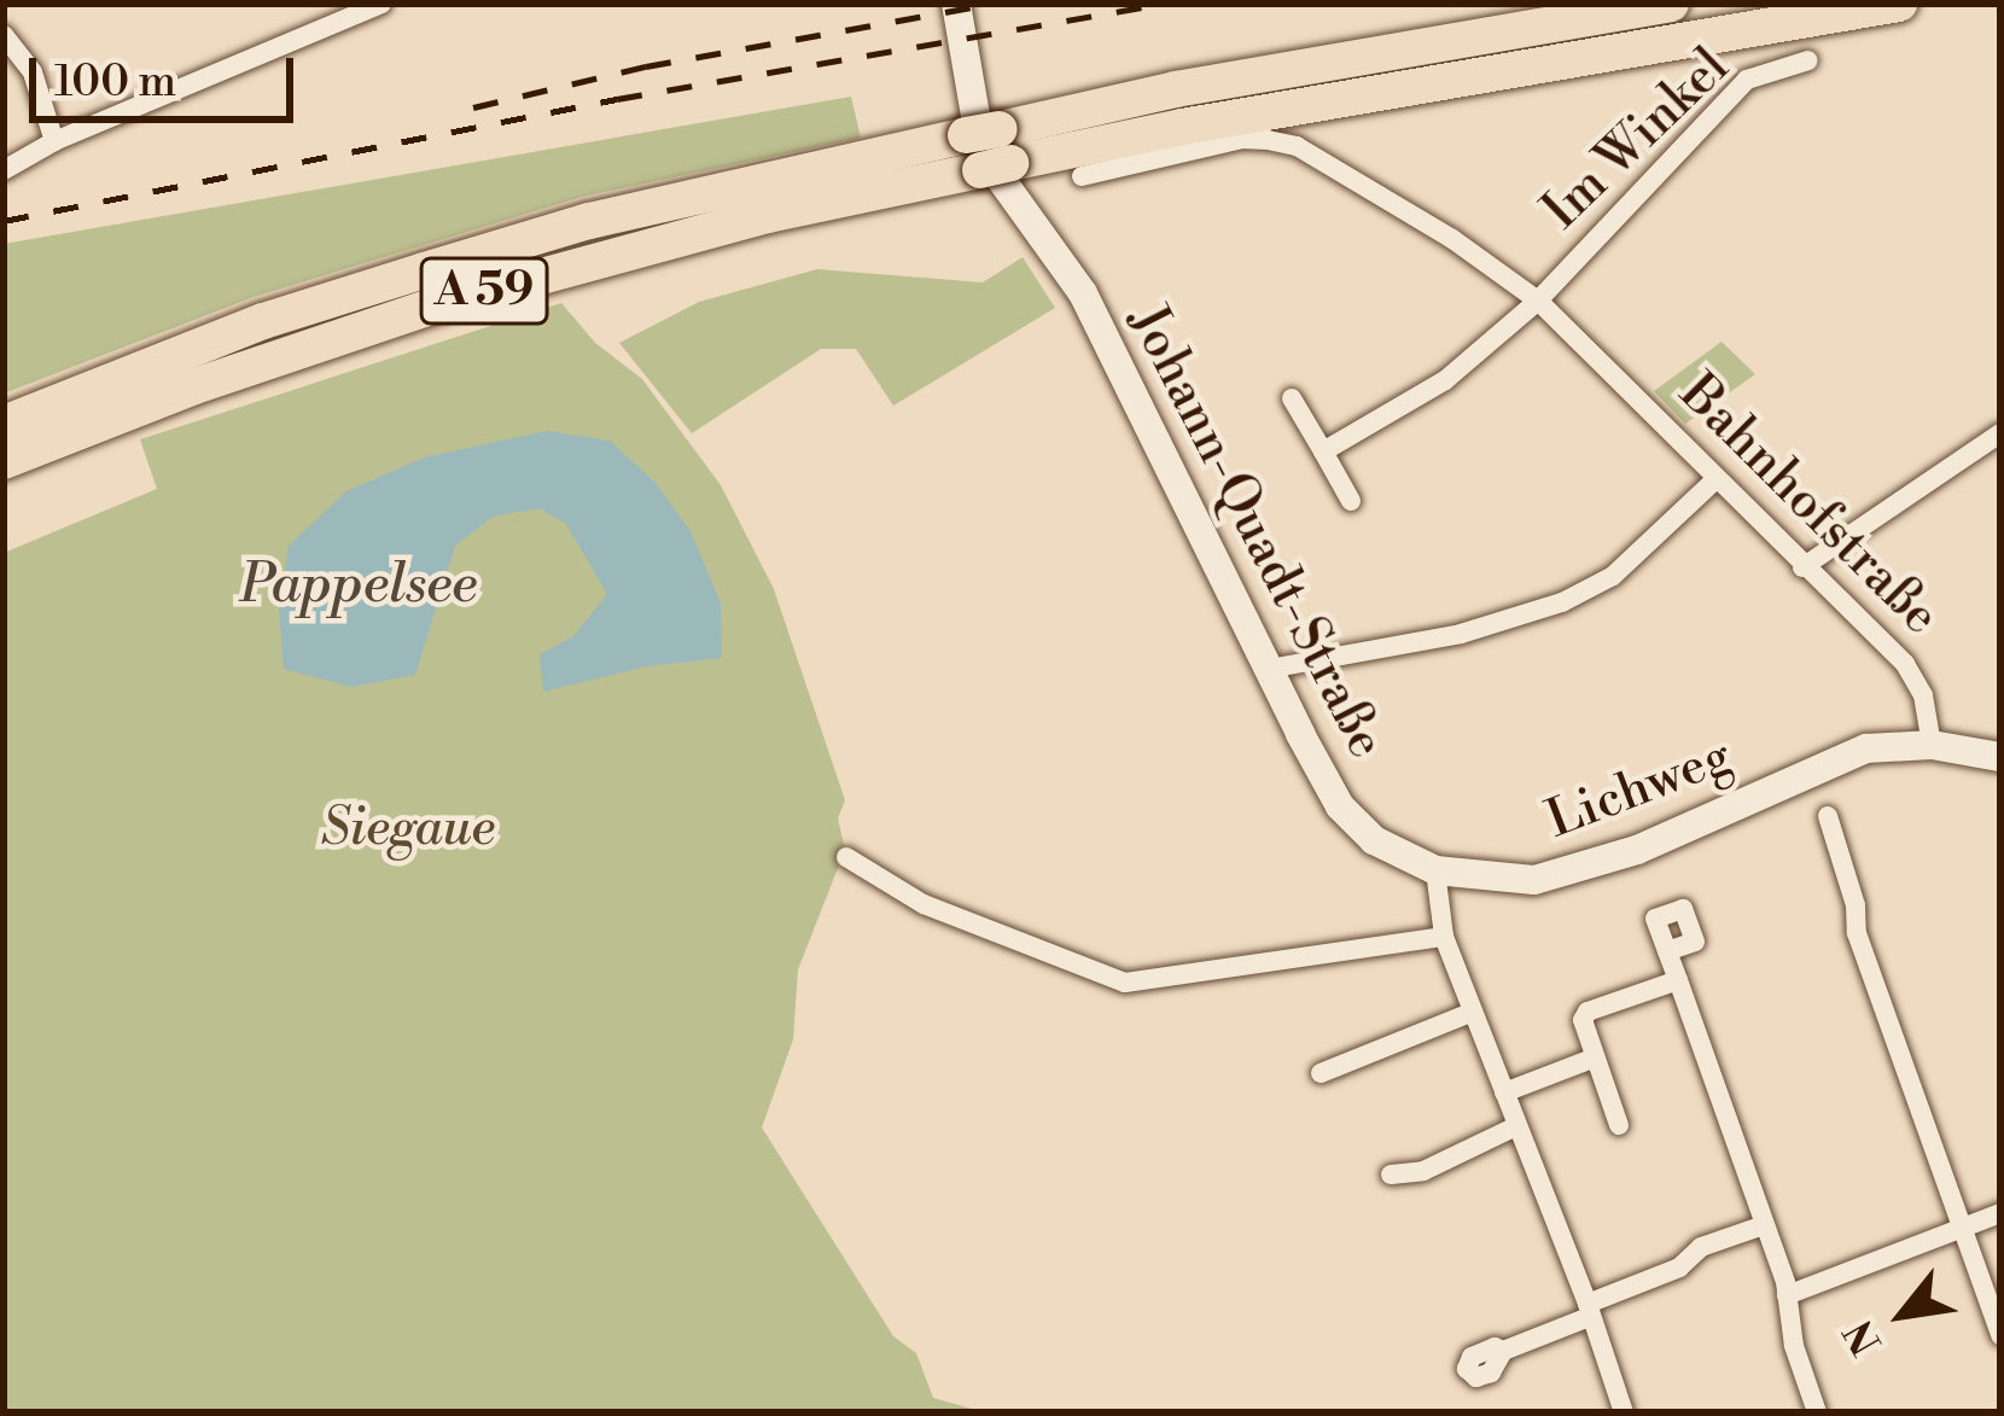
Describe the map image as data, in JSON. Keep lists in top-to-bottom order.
{
  "streets": {
    "highway": ["A 59"],
    "main road": ["Johann-Quadt-Straße", "Lichweg"],
    "street": ["Im Winkel", "Bahnhofstraße"]
  },
  "crossings": [
    ["Im Winkel", "Bahnhofstraße"],
    ["Bahnhofstraße", "Lichweg"],
    ["Johann-Quadt-Straße", "Lichweg"]
  ],
  "water": ["Pappelsee"],
  "parks": ["Siegaue"],
  "scale_bar": "100 m",
  "north": "bottom left"
}
